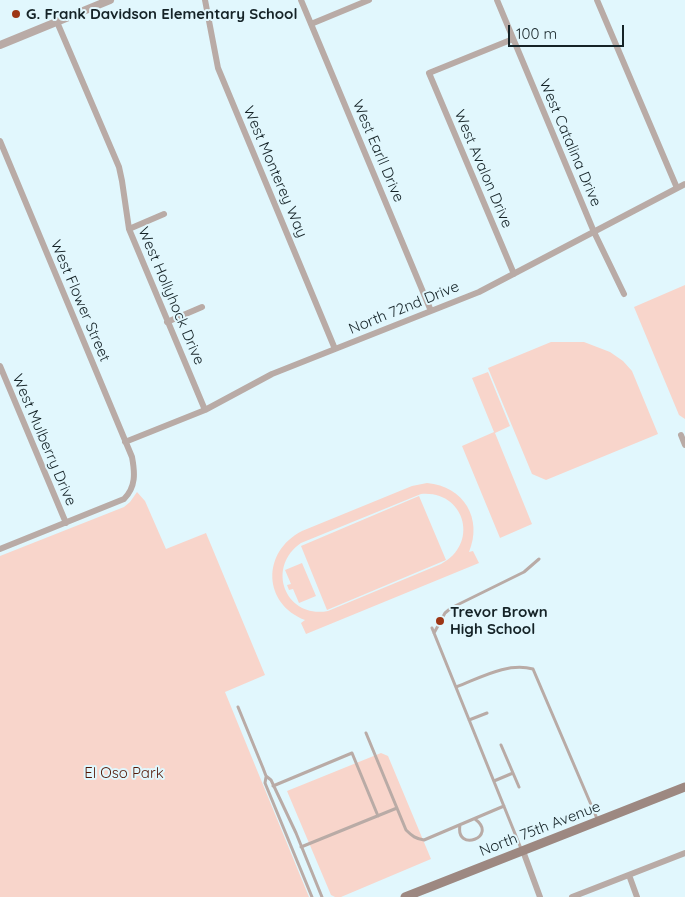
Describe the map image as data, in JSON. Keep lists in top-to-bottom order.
{
  "streets": {
    "main road": ["North 75th Avenue"],
    "street": [
      "West Catalina Drive",
      "West Earll Drive",
      "West Avalon Drive",
      "West Monterey Way",
      "West Hollyhock Drive",
      "West Flower Street",
      "North 72nd Drive",
      "West Mulberry Drive"
    ]
  },
  "crossings": [
    ["West Catalina Drive", "West Avalon Drive"],
    ["West Catalina Drive", "North 72nd Drive"],
    ["West Earll Drive", "North 72nd Drive"],
    ["West Avalon Drive", "North 72nd Drive"],
    ["West Monterey Way", "North 72nd Drive"],
    ["West Hollyhock Drive", "North 72nd Drive"],
    ["West Flower Street", "North 72nd Drive"],
    ["West Flower Street", "West Mulberry Drive"]
  ],
  "parks": ["El Oso Park"],
  "places": ["G. Frank Davidson Elementary School", "Trevor Brown High School"],
  "scale_bar": "100 m"
}
